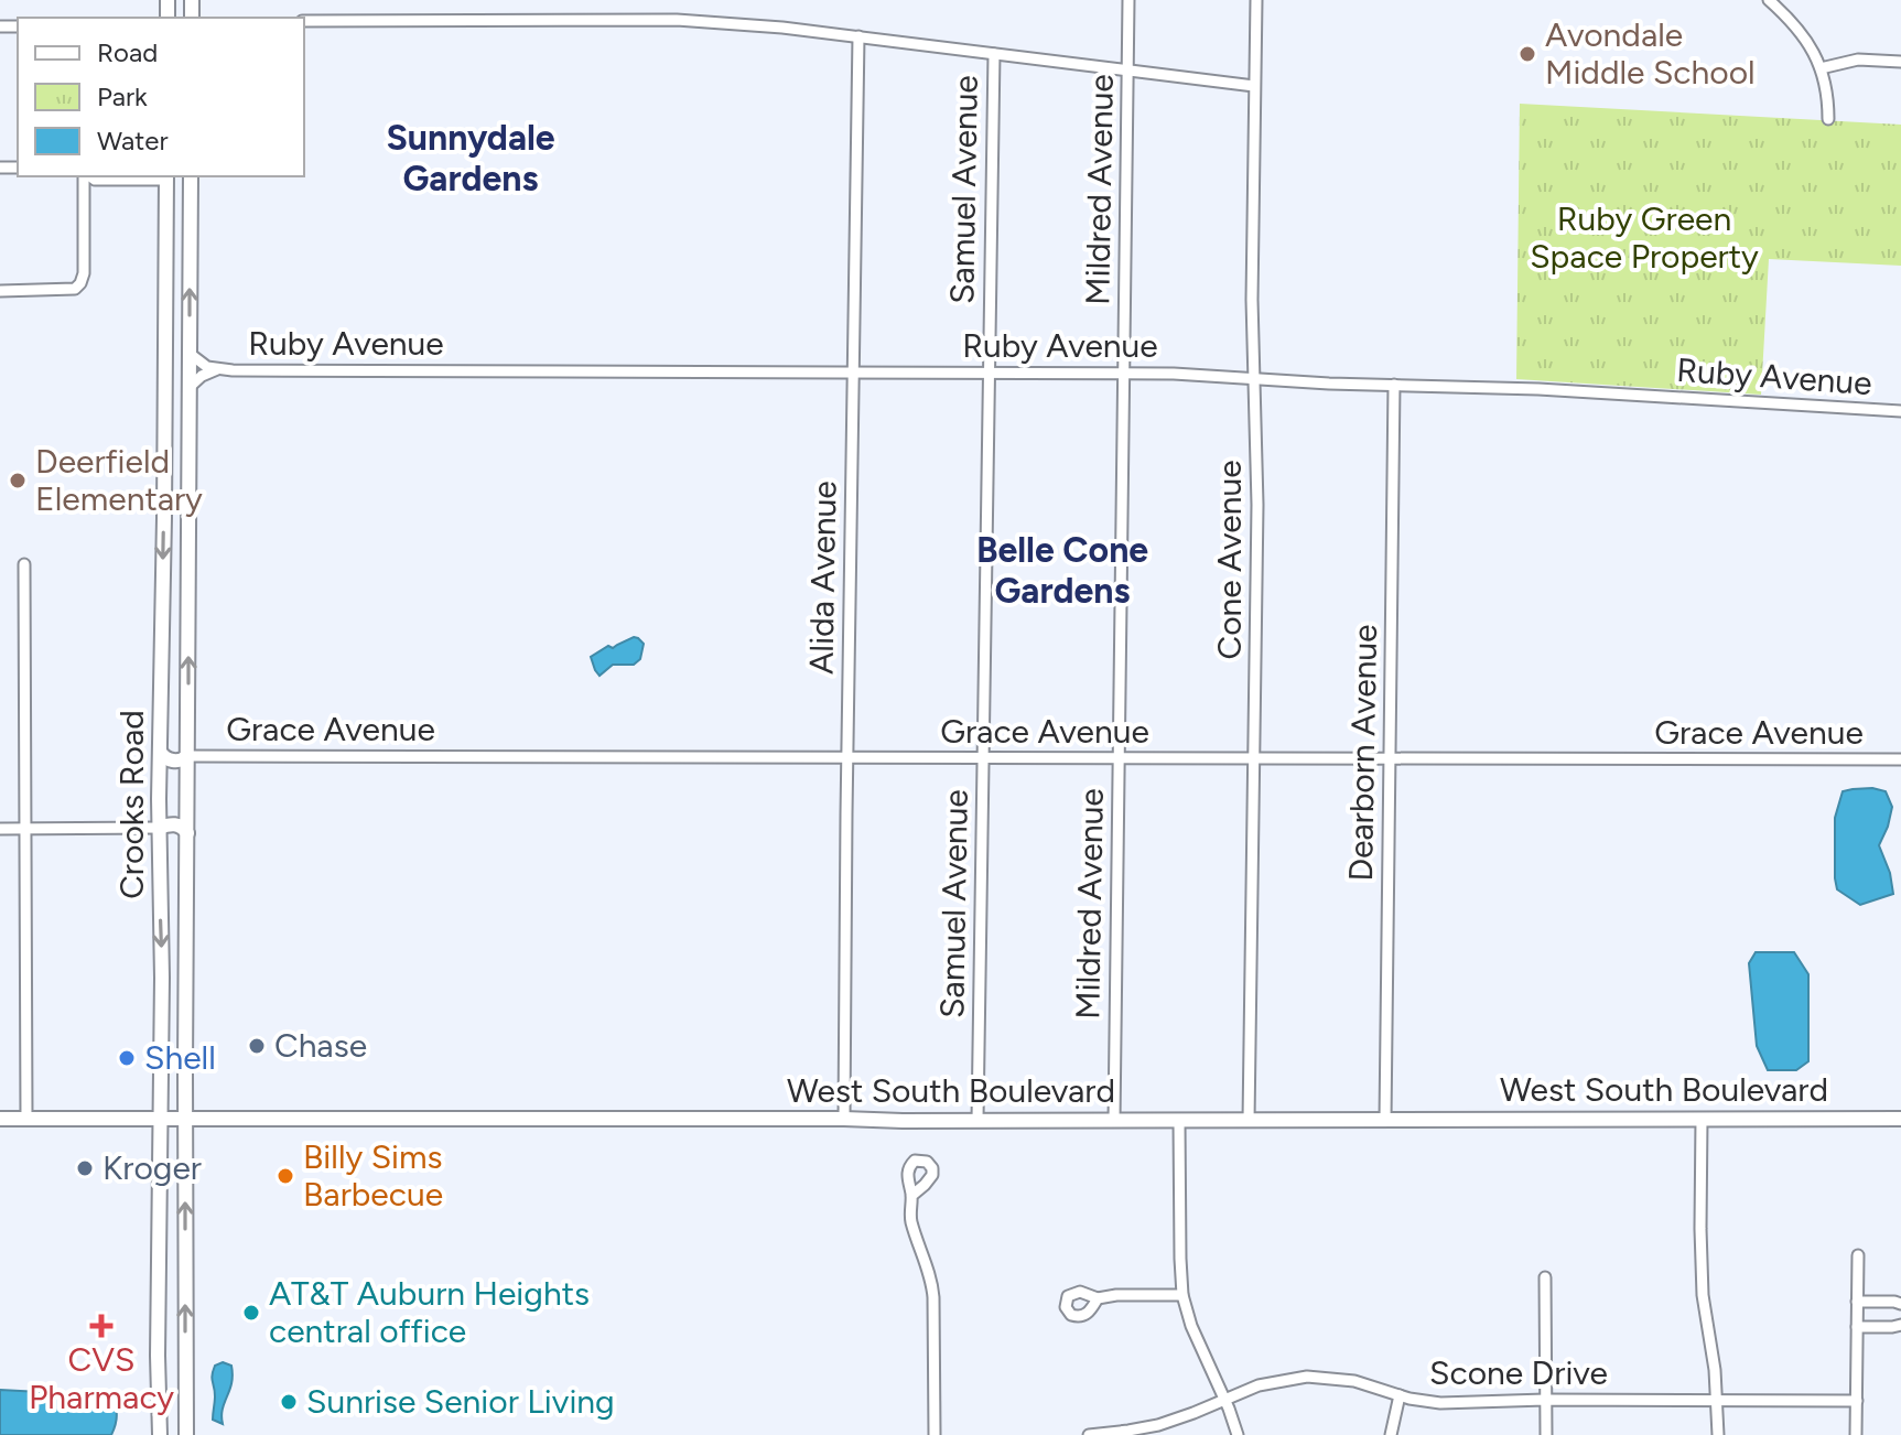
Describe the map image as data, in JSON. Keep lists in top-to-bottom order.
{
  "streets": {
    "main road": ["Crooks Road", "West South Boulevard"],
    "street": [
      "Samuel Avenue",
      "Mildred Avenue",
      "Ruby Avenue",
      "Cone Avenue",
      "Alida Avenue",
      "Grace Avenue",
      "Dearborn Avenue",
      "Scone Drive"
    ]
  },
  "crossings": [
    ["Samuel Avenue", "Ruby Avenue"],
    ["Samuel Avenue", "Grace Avenue"],
    ["Samuel Avenue", "West South Boulevard"],
    ["Mildred Avenue", "Ruby Avenue"],
    ["Mildred Avenue", "Grace Avenue"],
    ["Mildred Avenue", "West South Boulevard"],
    ["Ruby Avenue", "Cone Avenue"],
    ["Ruby Avenue", "Alida Avenue"],
    ["Ruby Avenue", "Dearborn Avenue"],
    ["Ruby Avenue", "Crooks Road"],
    ["Cone Avenue", "Grace Avenue"],
    ["Cone Avenue", "West South Boulevard"],
    ["Alida Avenue", "Grace Avenue"],
    ["Alida Avenue", "West South Boulevard"],
    ["Grace Avenue", "Dearborn Avenue"],
    ["Grace Avenue", "Crooks Road"],
    ["Dearborn Avenue", "West South Boulevard"],
    ["Crooks Road", "West South Boulevard"]
  ],
  "districts": ["Sunnydale Gardens", "Belle Cone Gardens"],
  "parks": ["Ruby Green Space Property"],
  "places": {
    "other": [
      "Avondale Middle School",
      "Deerfield Elementary",
      "Chase",
      "Shell",
      "Kroger",
      "Billy Sims Barbecue",
      "AT&T Auburn Heights central office",
      "Sunrise Senior Living"
    ],
    "health": ["CVS Pharmacy"]
  },
  "legend": ["Road", "Park", "Water"]
}
